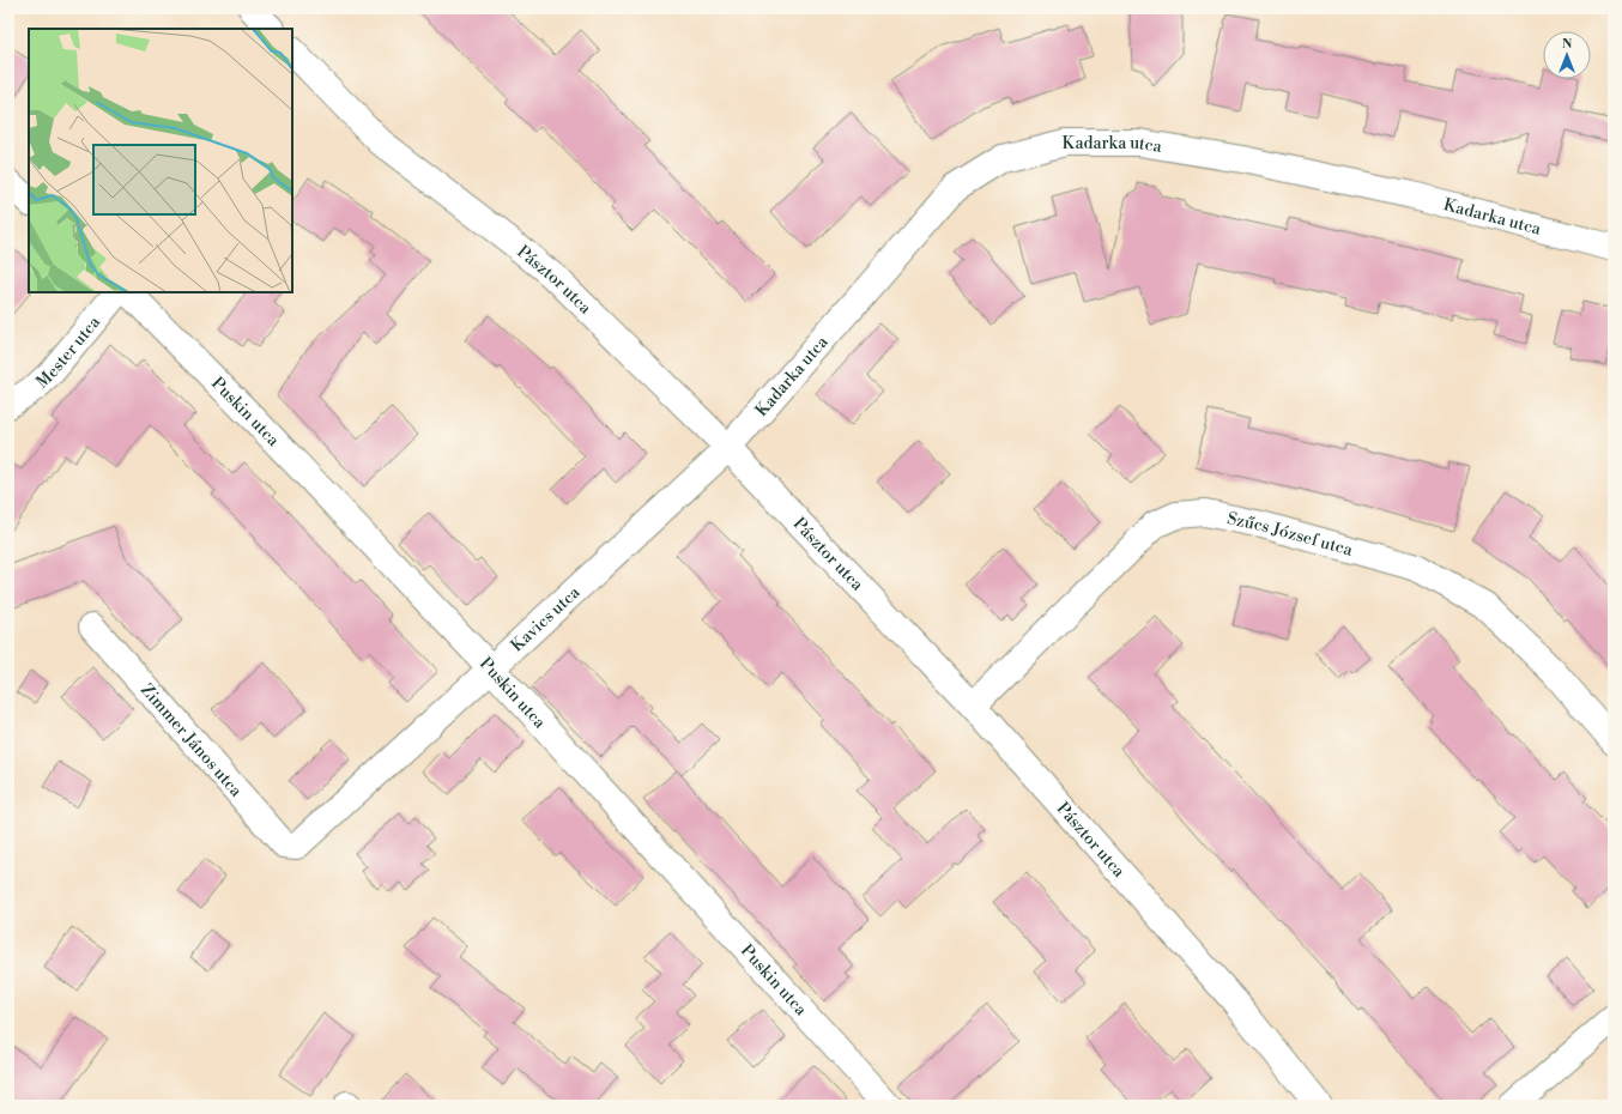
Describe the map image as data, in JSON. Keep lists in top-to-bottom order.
{
  "streets": {
    "street": [
      "Kadarka utca",
      "Pásztor utca",
      "Mester utca",
      "Puskin utca",
      "Szűcs József utca",
      "Kavics utca",
      "Zimmer János utca"
    ]
  },
  "crossings": [
    ["Kadarka utca", "Pásztor utca"],
    ["Kadarka utca", "Kavics utca"],
    ["Pásztor utca", "Szűcs József utca"],
    ["Pásztor utca", "Kavics utca"],
    ["Puskin utca", "Kavics utca"],
    ["Kavics utca", "Zimmer János utca"]
  ],
  "north": "top"
}
